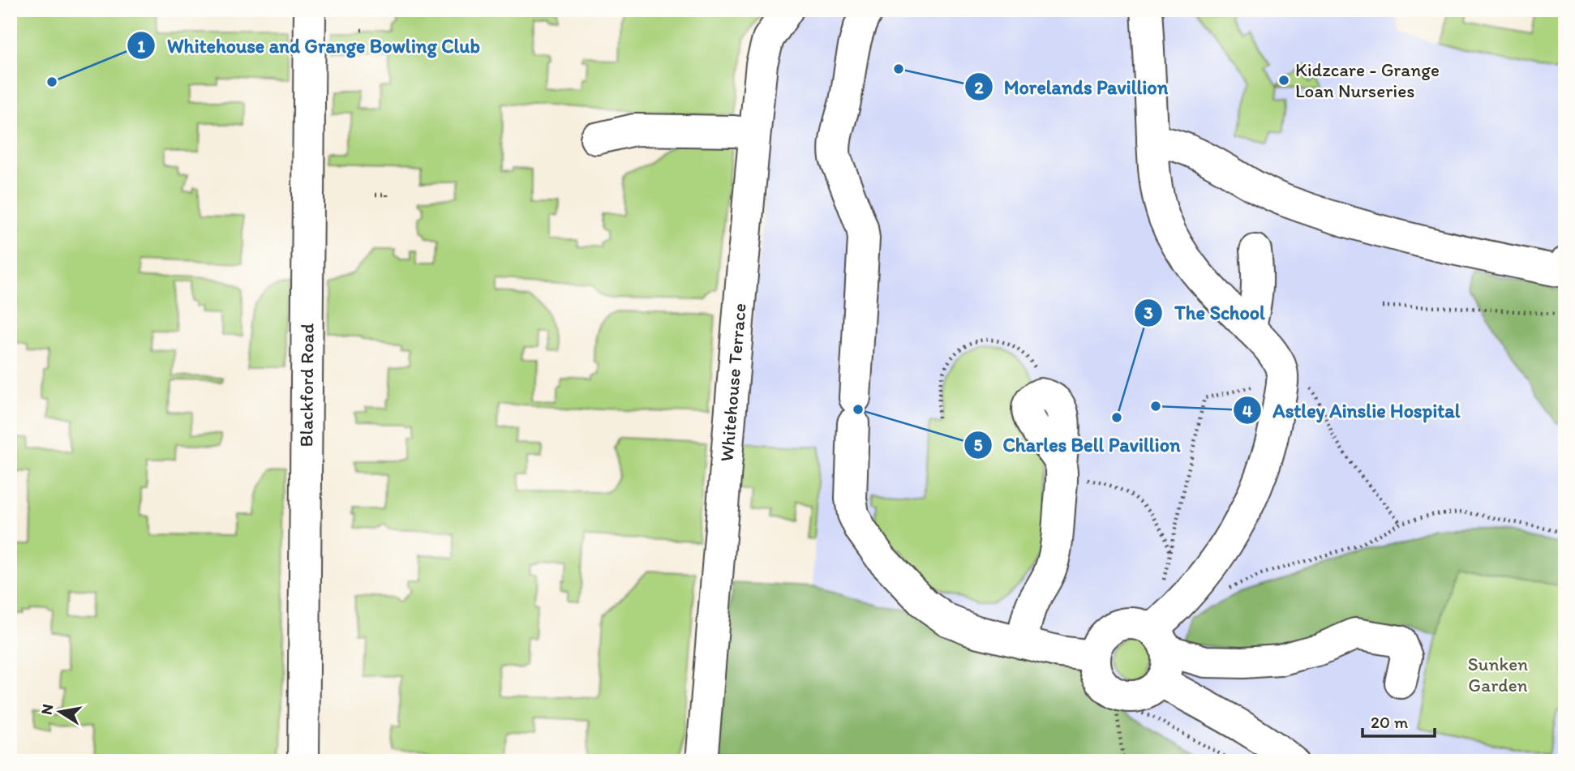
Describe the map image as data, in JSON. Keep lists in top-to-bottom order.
{
  "streets": {
    "street": ["Whitehouse Terrace", "Blackford Road"]
  },
  "parks": ["Sunken Garden"],
  "places": [
    "Morelands Pavillion",
    "Kidzcare - Grange Loan Nurseries",
    "Whitehouse and Grange Bowling Club",
    "Astley Ainslie Hospital",
    "Charles Bell Pavillion",
    "The School"
  ],
  "scale_bar": "20 m",
  "north": "left"
}
